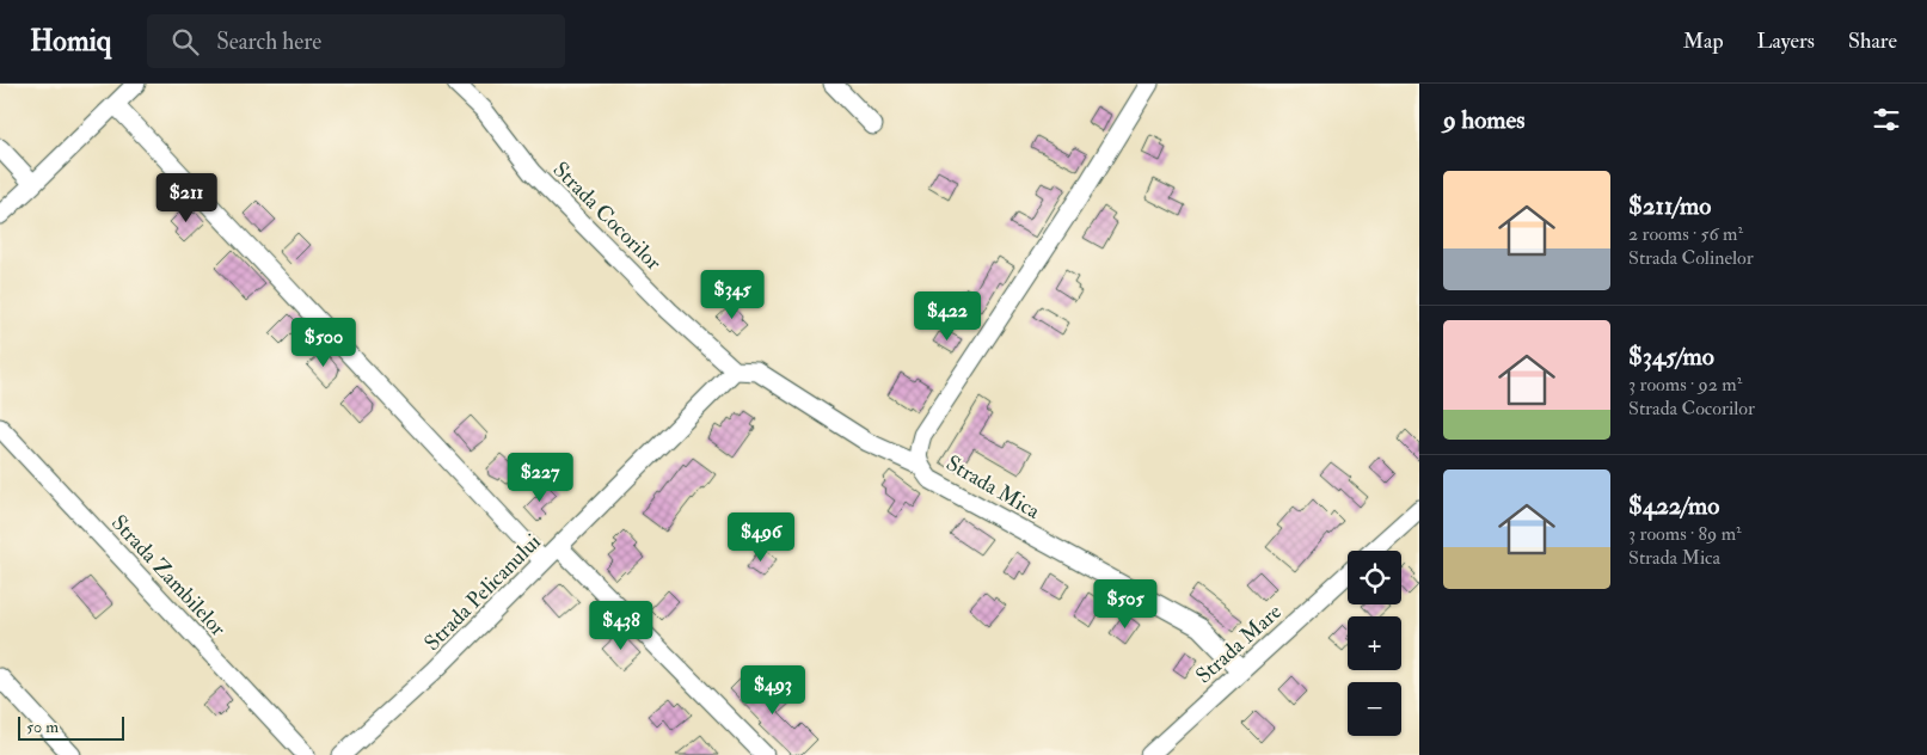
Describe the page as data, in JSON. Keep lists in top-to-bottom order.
{
  "streets": {
    "street": [
      "Strada Cocorilor",
      "Strada Mica",
      "Strada Zambilelor",
      "Strada Pelicanului",
      "Strada Mare"
    ]
  },
  "crossings": [
    ["Strada Cocorilor", "Strada Pelicanului"],
    ["Strada Mica", "Strada Mare"]
  ],
  "scale_bar": "50 m",
  "page": {
    "header": "Homiq",
    "search": "Search here",
    "nav": ["Map", "Layers", "Share"],
    "heading": "9 homes",
    "list": [
      {
        "name": "$211/mo",
        "note": "2 rooms · 56 m² · Strada Colinelor"
      },
      {
        "name": "$345/mo",
        "note": "3 rooms · 92 m² · Strada Cocorilor"
      },
      {
        "name": "$422/mo",
        "note": "3 rooms · 89 m² · Strada Mica"
      }
    ],
    "price": [
      "$211",
      "$345",
      "$422",
      "$500",
      "$227",
      "$496",
      "$505",
      "$438",
      "$493"
    ],
    "map_buttons": ["+", "−"],
    "scale": "50 m"
  }
}
